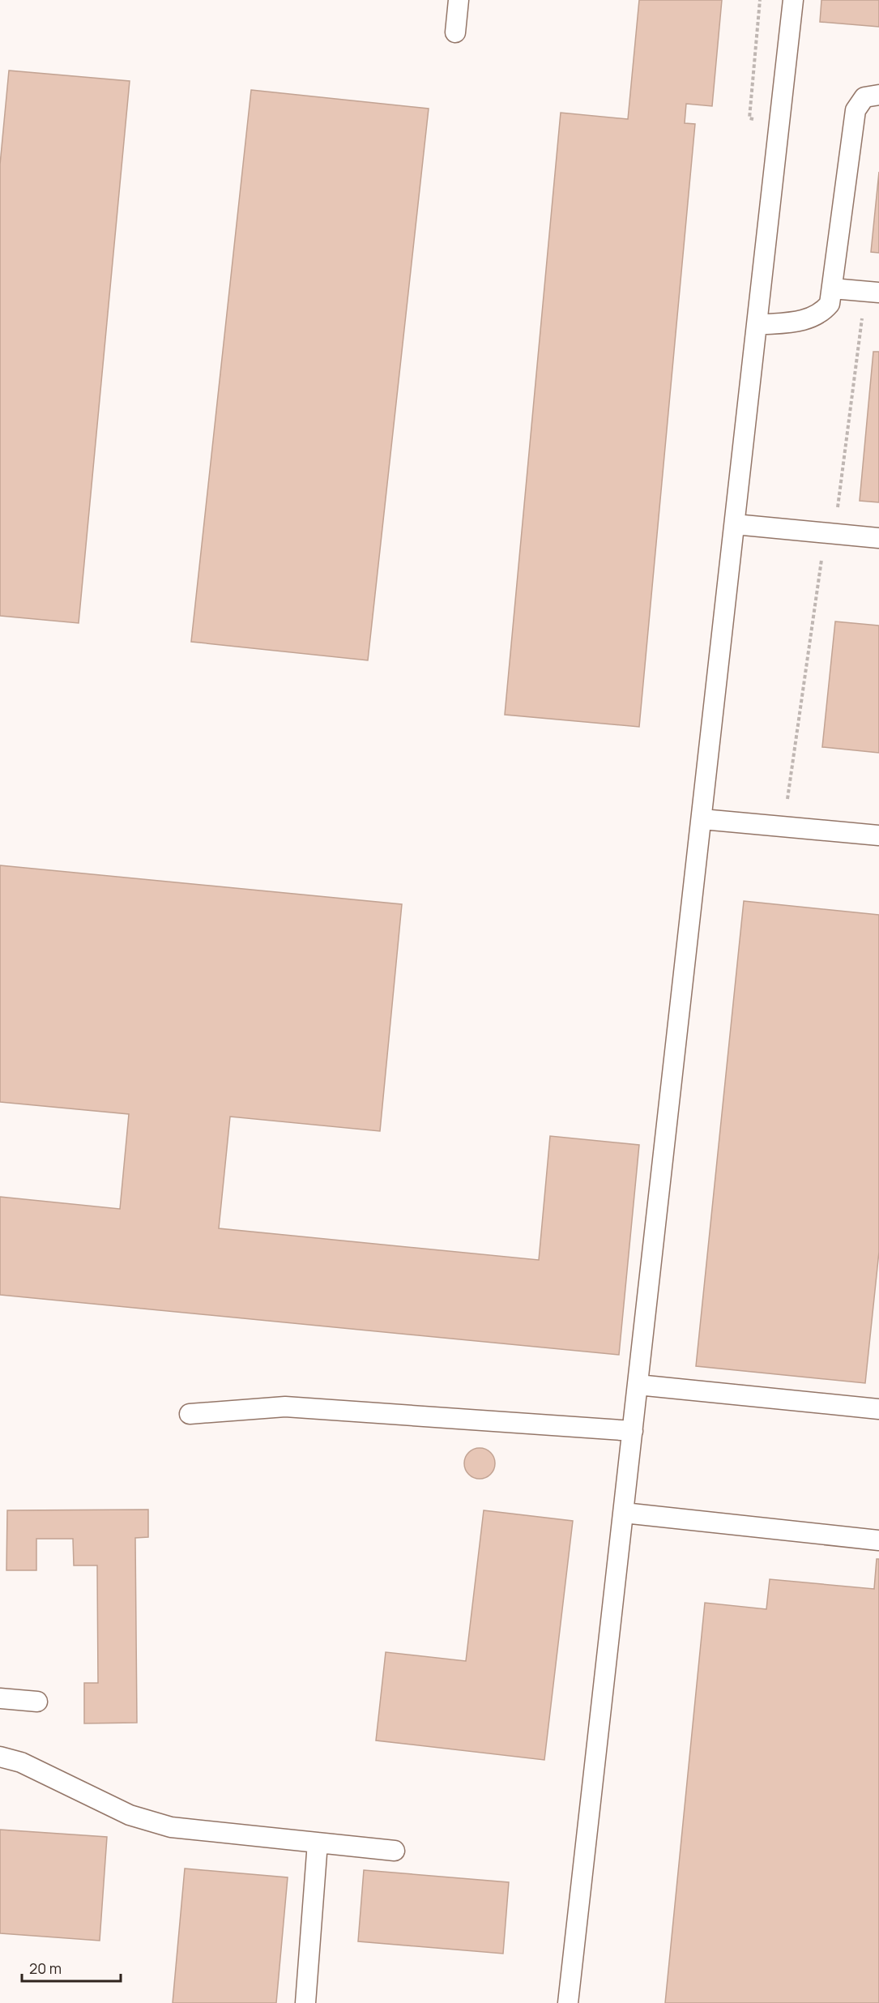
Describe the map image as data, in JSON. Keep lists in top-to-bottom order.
{
  "scale_bar": "20 m"
}
